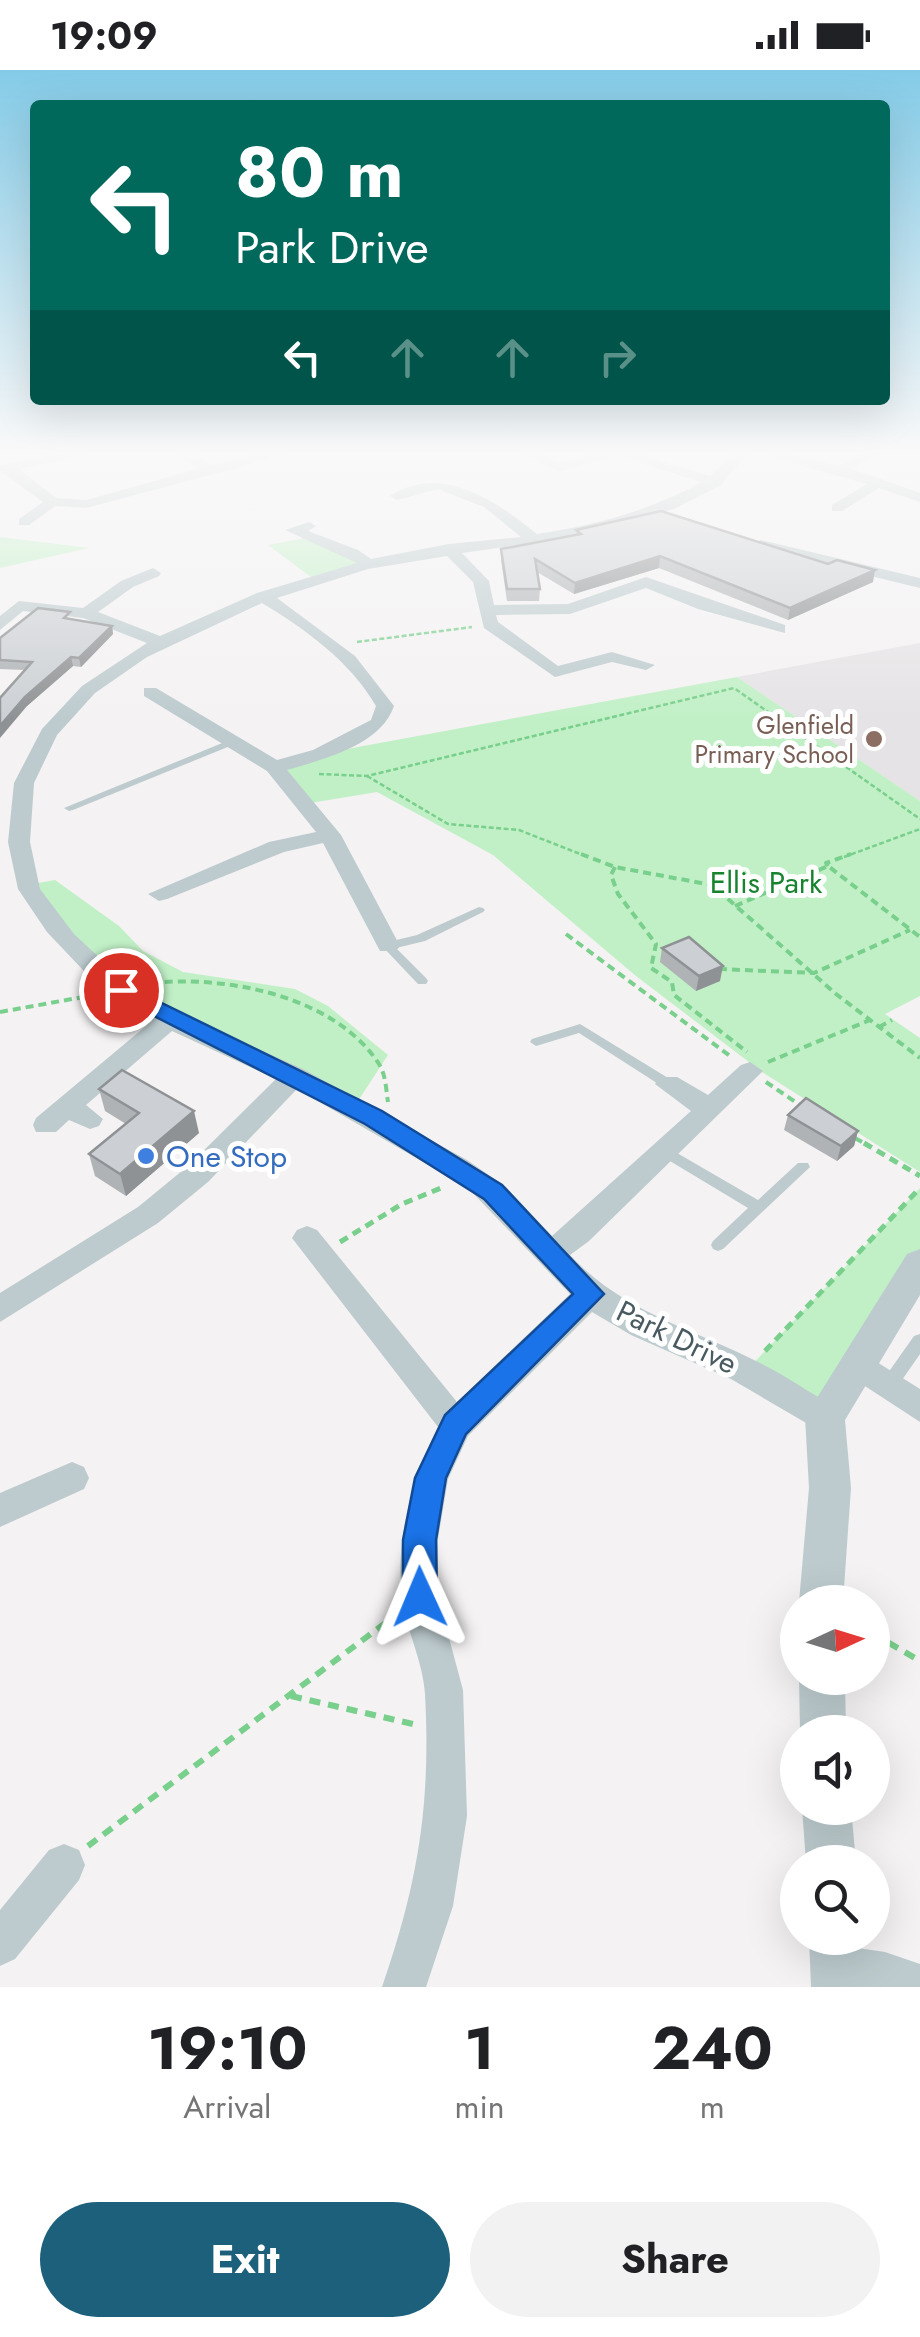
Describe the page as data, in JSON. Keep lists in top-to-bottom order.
{
  "streets": {
    "street": ["Park Drive"]
  },
  "parks": ["Ellis Park"],
  "places": ["Glenfield Primary School", "One Stop"],
  "north": "right",
  "page": {
    "status": "19:09",
    "turn": ["80 m", "Park Drive"],
    "eta": [
      "19:10",
      "Arrival",
      "1",
      "min",
      "240",
      "m"
    ],
    "buttons": ["Exit", "Share"]
  }
}
